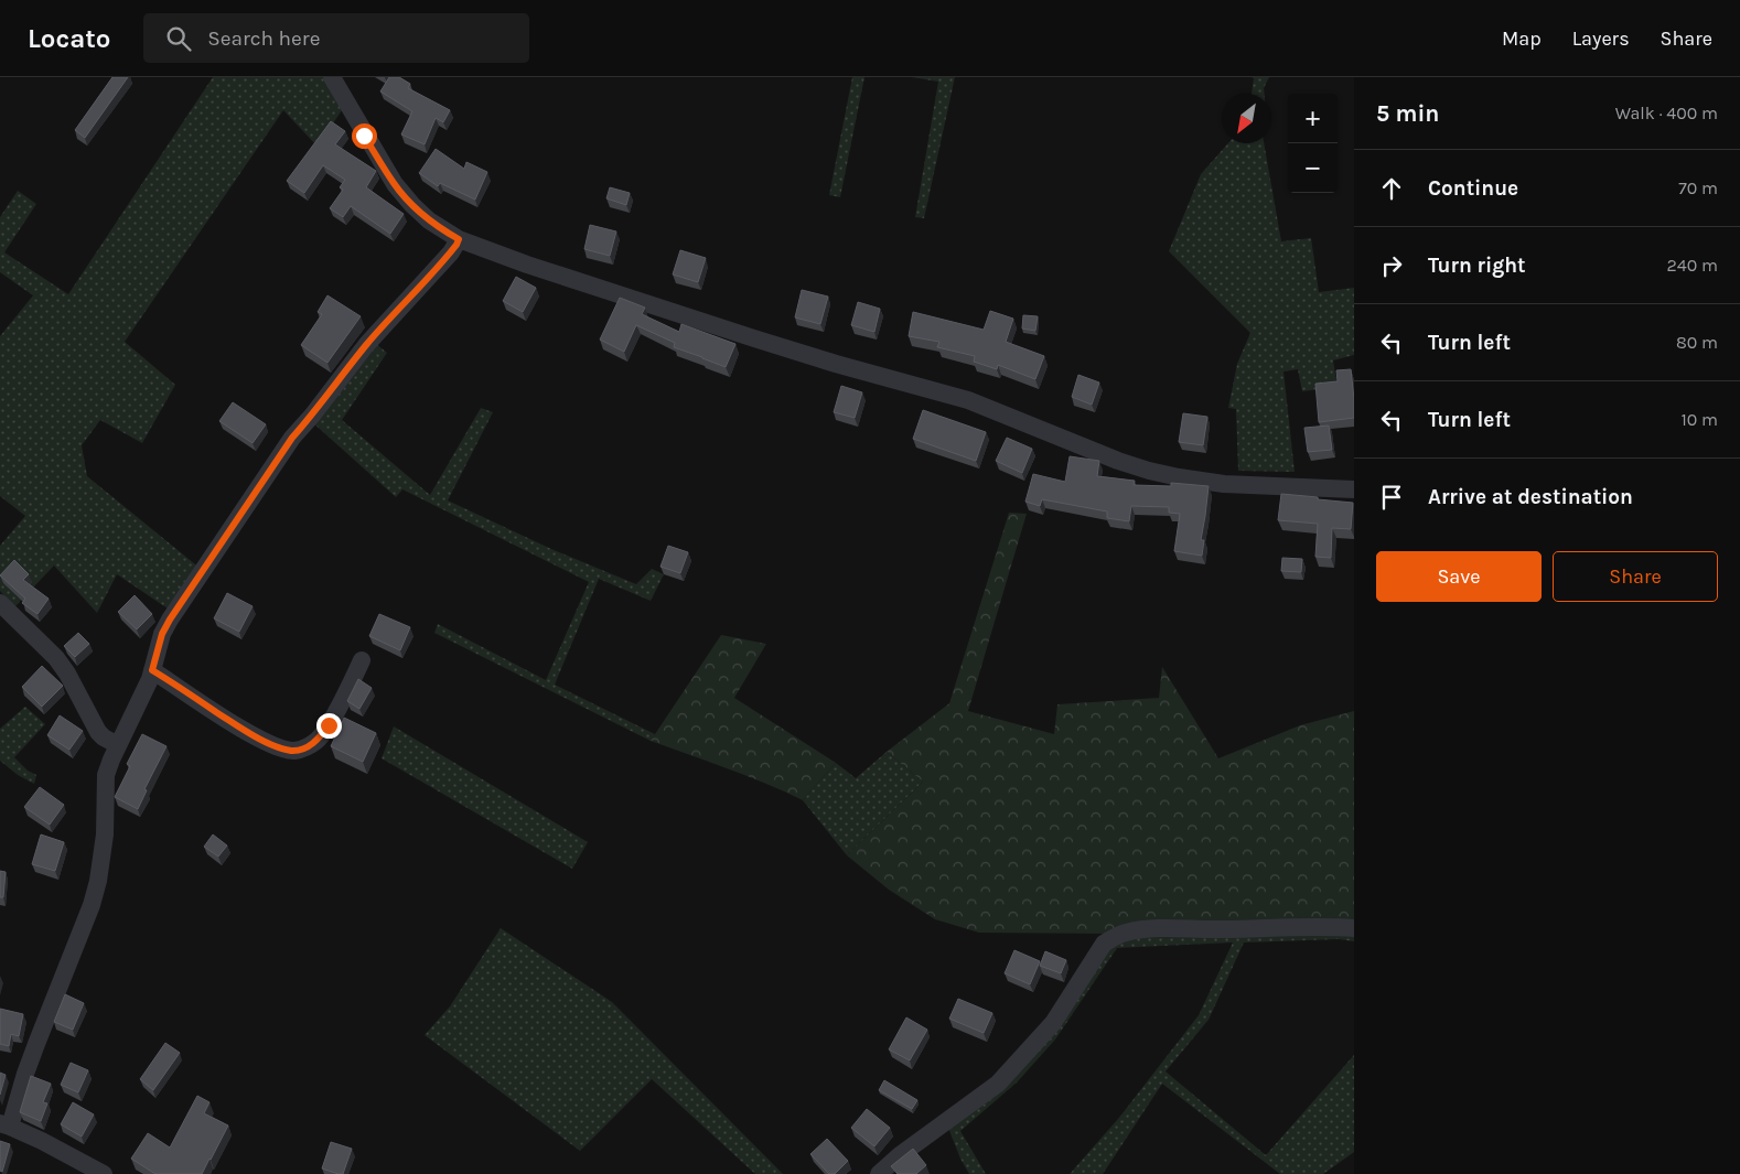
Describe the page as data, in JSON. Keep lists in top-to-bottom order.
{
  "north": "bottom left",
  "page": {
    "header": "Locato",
    "search": "Search here",
    "nav": ["Map", "Layers", "Share"],
    "heading": ["5 min", "Walk · 400 m"],
    "map_buttons": ["+", "−"],
    "list": [
      ["Continue", "70 m"],
      ["Turn right", "240 m"],
      ["Turn left", "80 m"],
      ["Turn left", "10 m"],
      "Arrive at destination"
    ],
    "buttons": ["Save", "Share"]
  }
}
